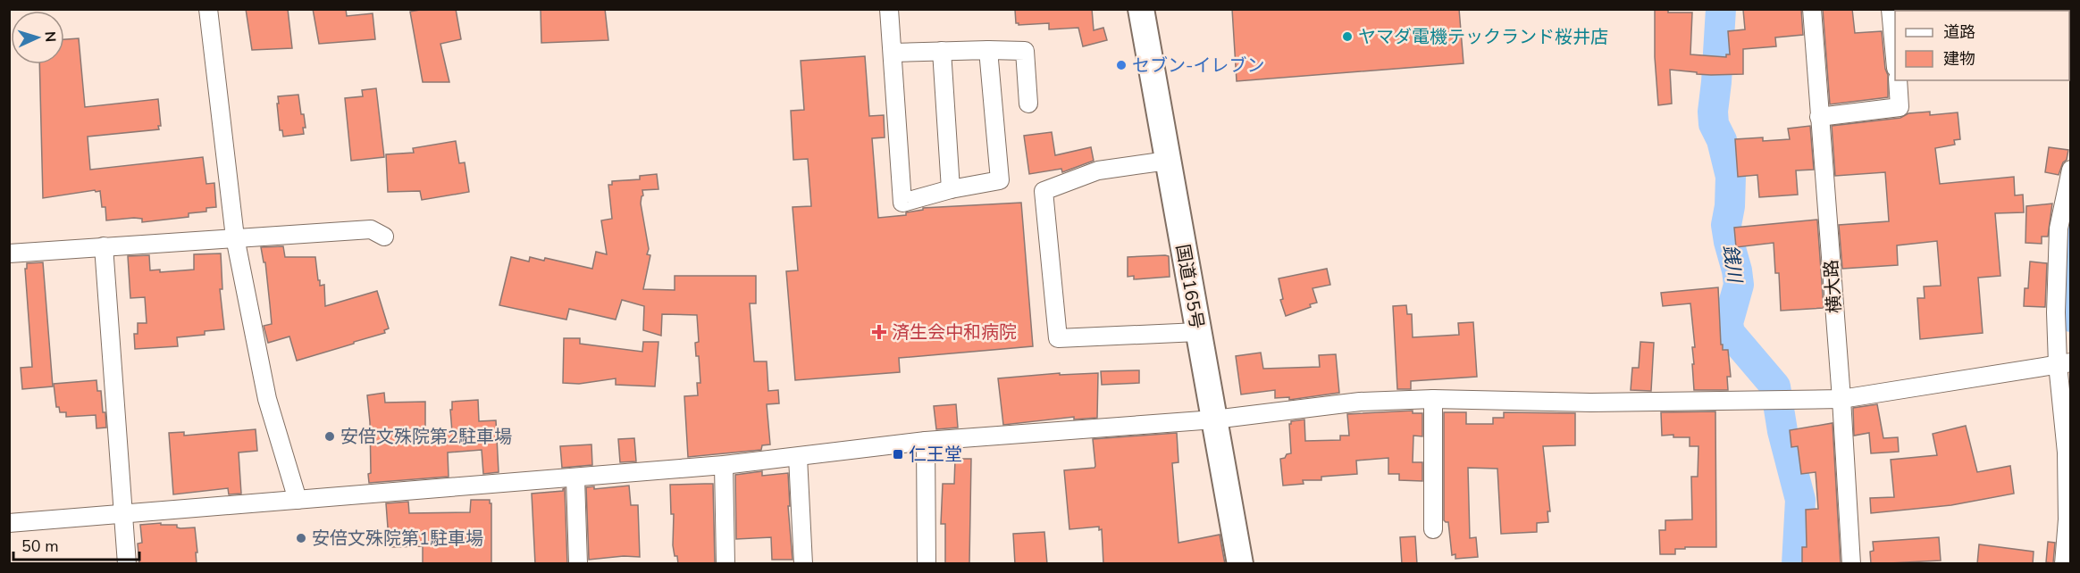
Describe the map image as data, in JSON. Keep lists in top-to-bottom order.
{
  "streets": {
    "highway": ["国道165号"],
    "street": ["横大路"]
  },
  "water": ["銭川"],
  "places": {
    "other": [
      "ヤマダ電機テックランド桜井店",
      "セブン-イレブン",
      "安倍文殊院第2駐車場",
      "安倍文殊院第1駐車場"
    ],
    "health": ["済生会中和病院"],
    "transit": ["仁王堂"]
  },
  "legend": ["道路", "建物"],
  "scale_bar": "50 m",
  "north": "right"
}
